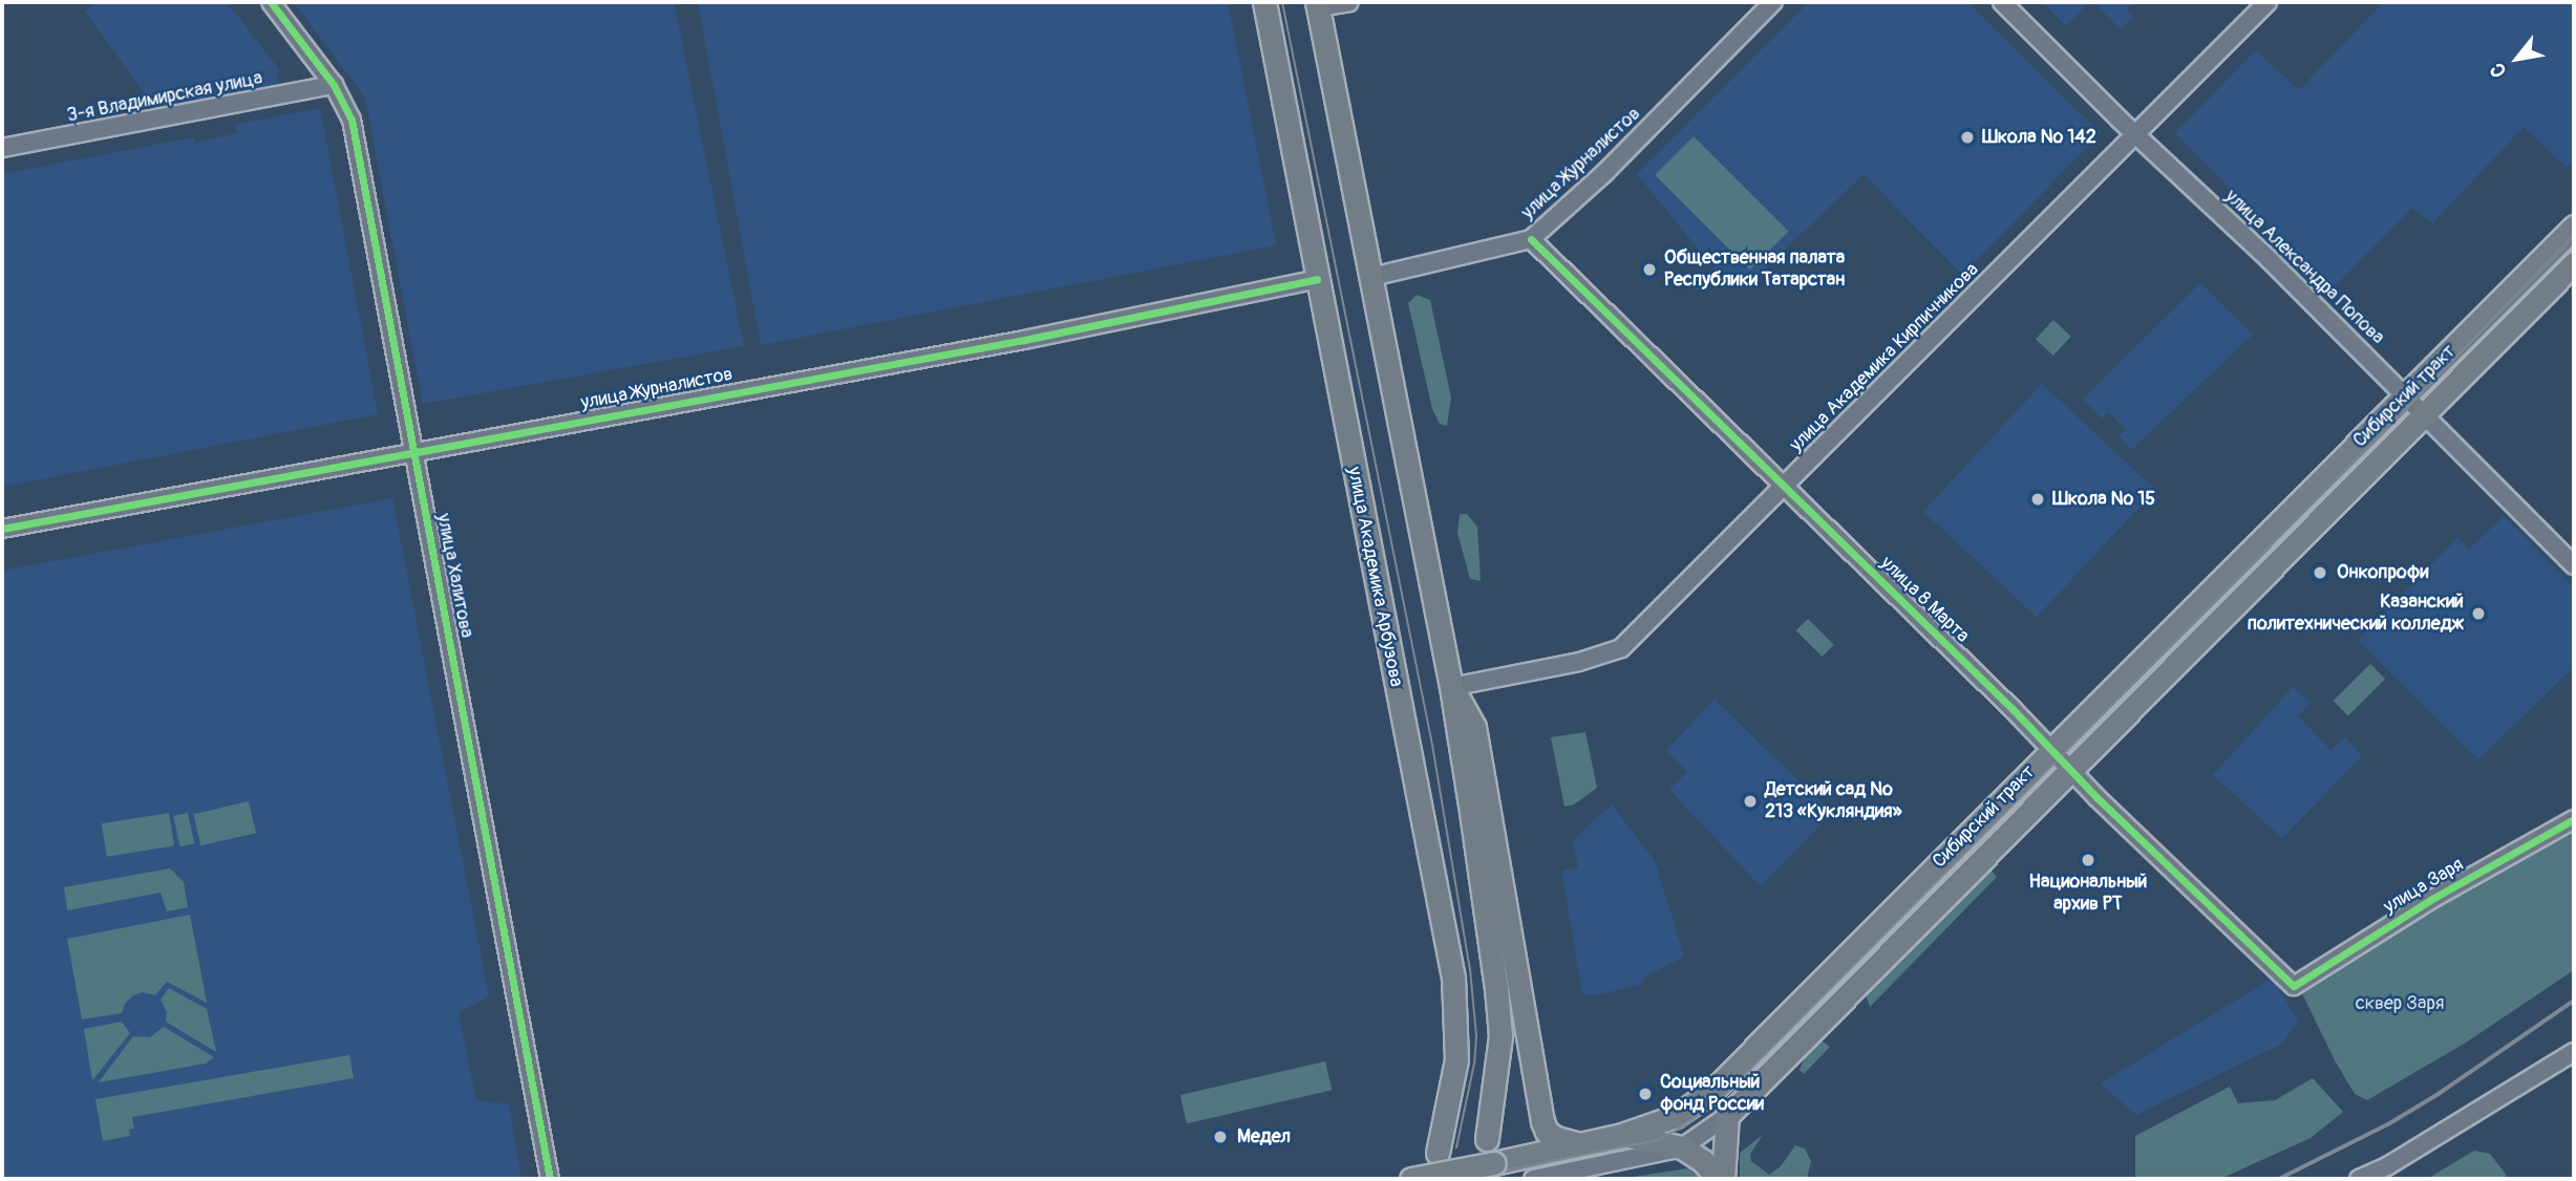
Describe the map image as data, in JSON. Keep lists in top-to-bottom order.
{
  "streets": {
    "main road": ["Сибирский тракт", "улица Академика Арбузова"],
    "street": [
      "3-я Владимирская улица",
      "улица Журналистов",
      "улица Александра Попова",
      "улица Академика Кирпичникова",
      "улица Халитова",
      "улица 8 Марта",
      "улица Заря"
    ]
  },
  "crossings": [
    ["3-я Владимирская улица", "улица Халитова"],
    ["улица Журналистов", "улица Халитова"],
    ["улица Журналистов", "улица Академика Арбузова"],
    ["улица Журналистов", "улица 8 Марта"],
    ["улица Александра Попова", "улица Академика Кирпичникова"],
    ["улица Александра Попова", "Сибирский тракт"],
    ["улица Академика Кирпичникова", "улица 8 Марта"],
    ["Сибирский тракт", "улица 8 Марта"],
    ["улица 8 Марта", "улица Заря"]
  ],
  "parks": ["сквер Заря"],
  "places": [
    "Школа № 142",
    "Общественная палата Республики Татарстан",
    "Школа № 15",
    "Онкопрофи",
    "Казанский политехнический колледж",
    "Детский сад № 213 «Кукляндия»",
    "Национальный архив РТ",
    "Социальный фонд России",
    "Медел"
  ],
  "north": "bottom left"
}
